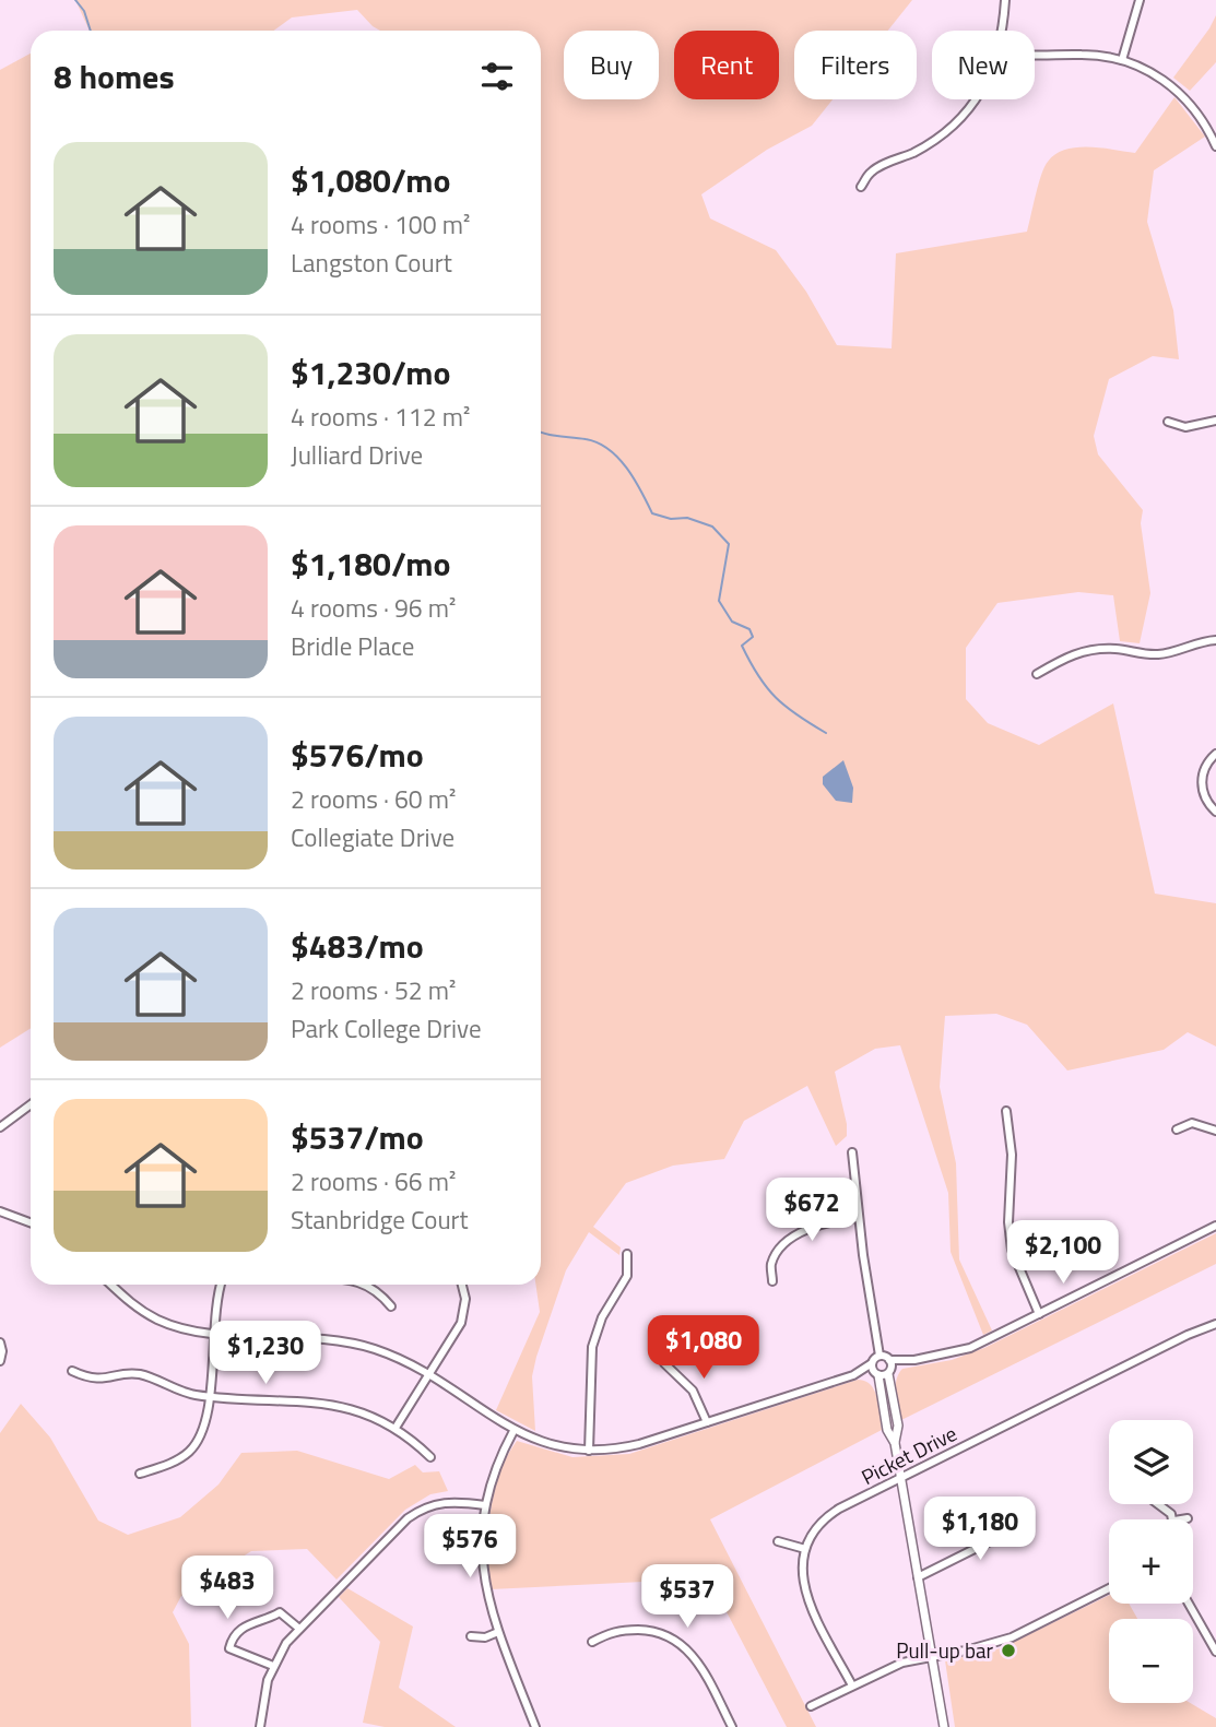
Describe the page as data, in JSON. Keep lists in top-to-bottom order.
{
  "streets": {
    "street": ["Picket Drive"]
  },
  "places": ["Pull-up bar"],
  "page": {
    "chip": [
      "Buy",
      "Rent",
      "Filters",
      "New"
    ],
    "heading": "8 homes",
    "list": [
      {
        "name": "$1,080/mo",
        "note": "4 rooms · 100 m² · Langston Court"
      },
      {
        "name": "$1,230/mo",
        "note": "4 rooms · 112 m² · Julliard Drive"
      },
      {
        "name": "$1,180/mo",
        "note": "4 rooms · 96 m² · Bridle Place"
      },
      {
        "name": "$576/mo",
        "note": "2 rooms · 60 m² · Collegiate Drive"
      },
      {
        "name": "$483/mo",
        "note": "2 rooms · 52 m² · Park College Drive"
      },
      {
        "name": "$537/mo",
        "note": "2 rooms · 66 m² · Stanbridge Court"
      }
    ],
    "price": [
      "$672",
      "$2,100",
      "$1,080",
      "$1,230",
      "$1,180",
      "$576",
      "$483",
      "$537"
    ],
    "map_buttons": ["+", "−"]
  }
}
